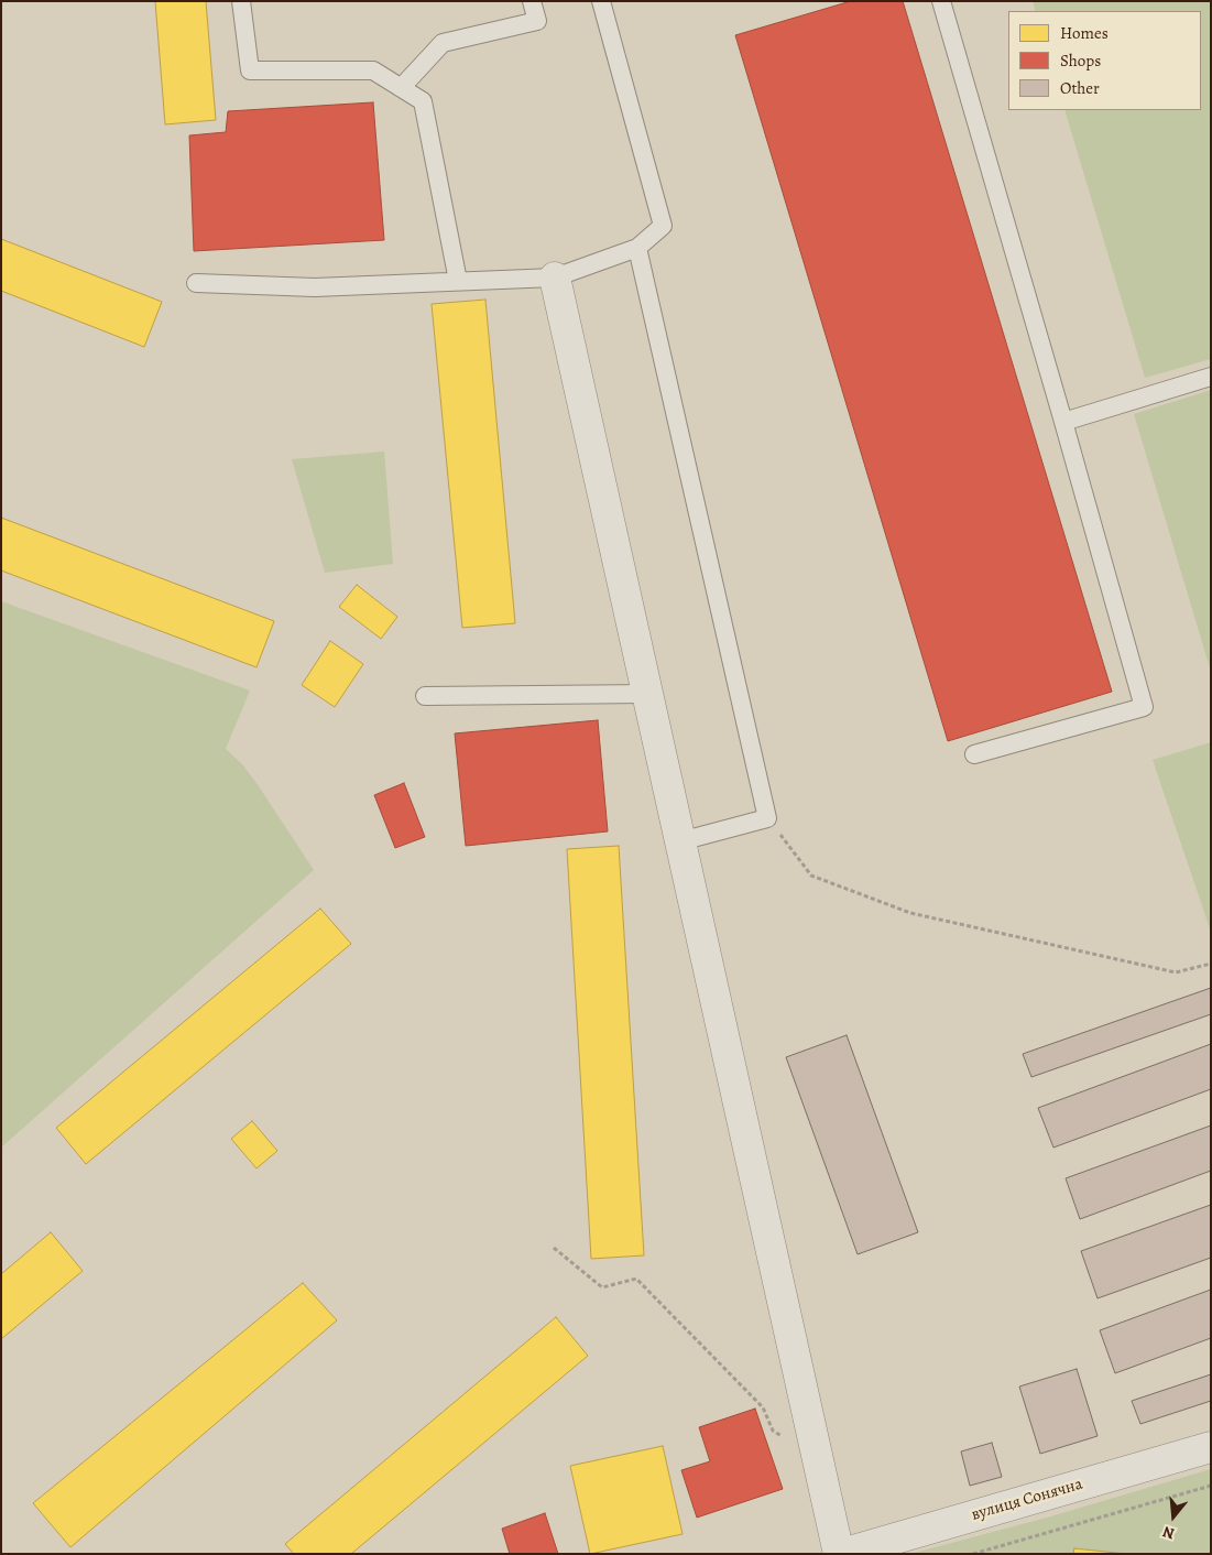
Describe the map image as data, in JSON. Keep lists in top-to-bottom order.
{
  "streets": {
    "street": ["вулиця Сонячна"]
  },
  "legend": ["Homes", "Shops", "Other"],
  "north": "bottom"
}
